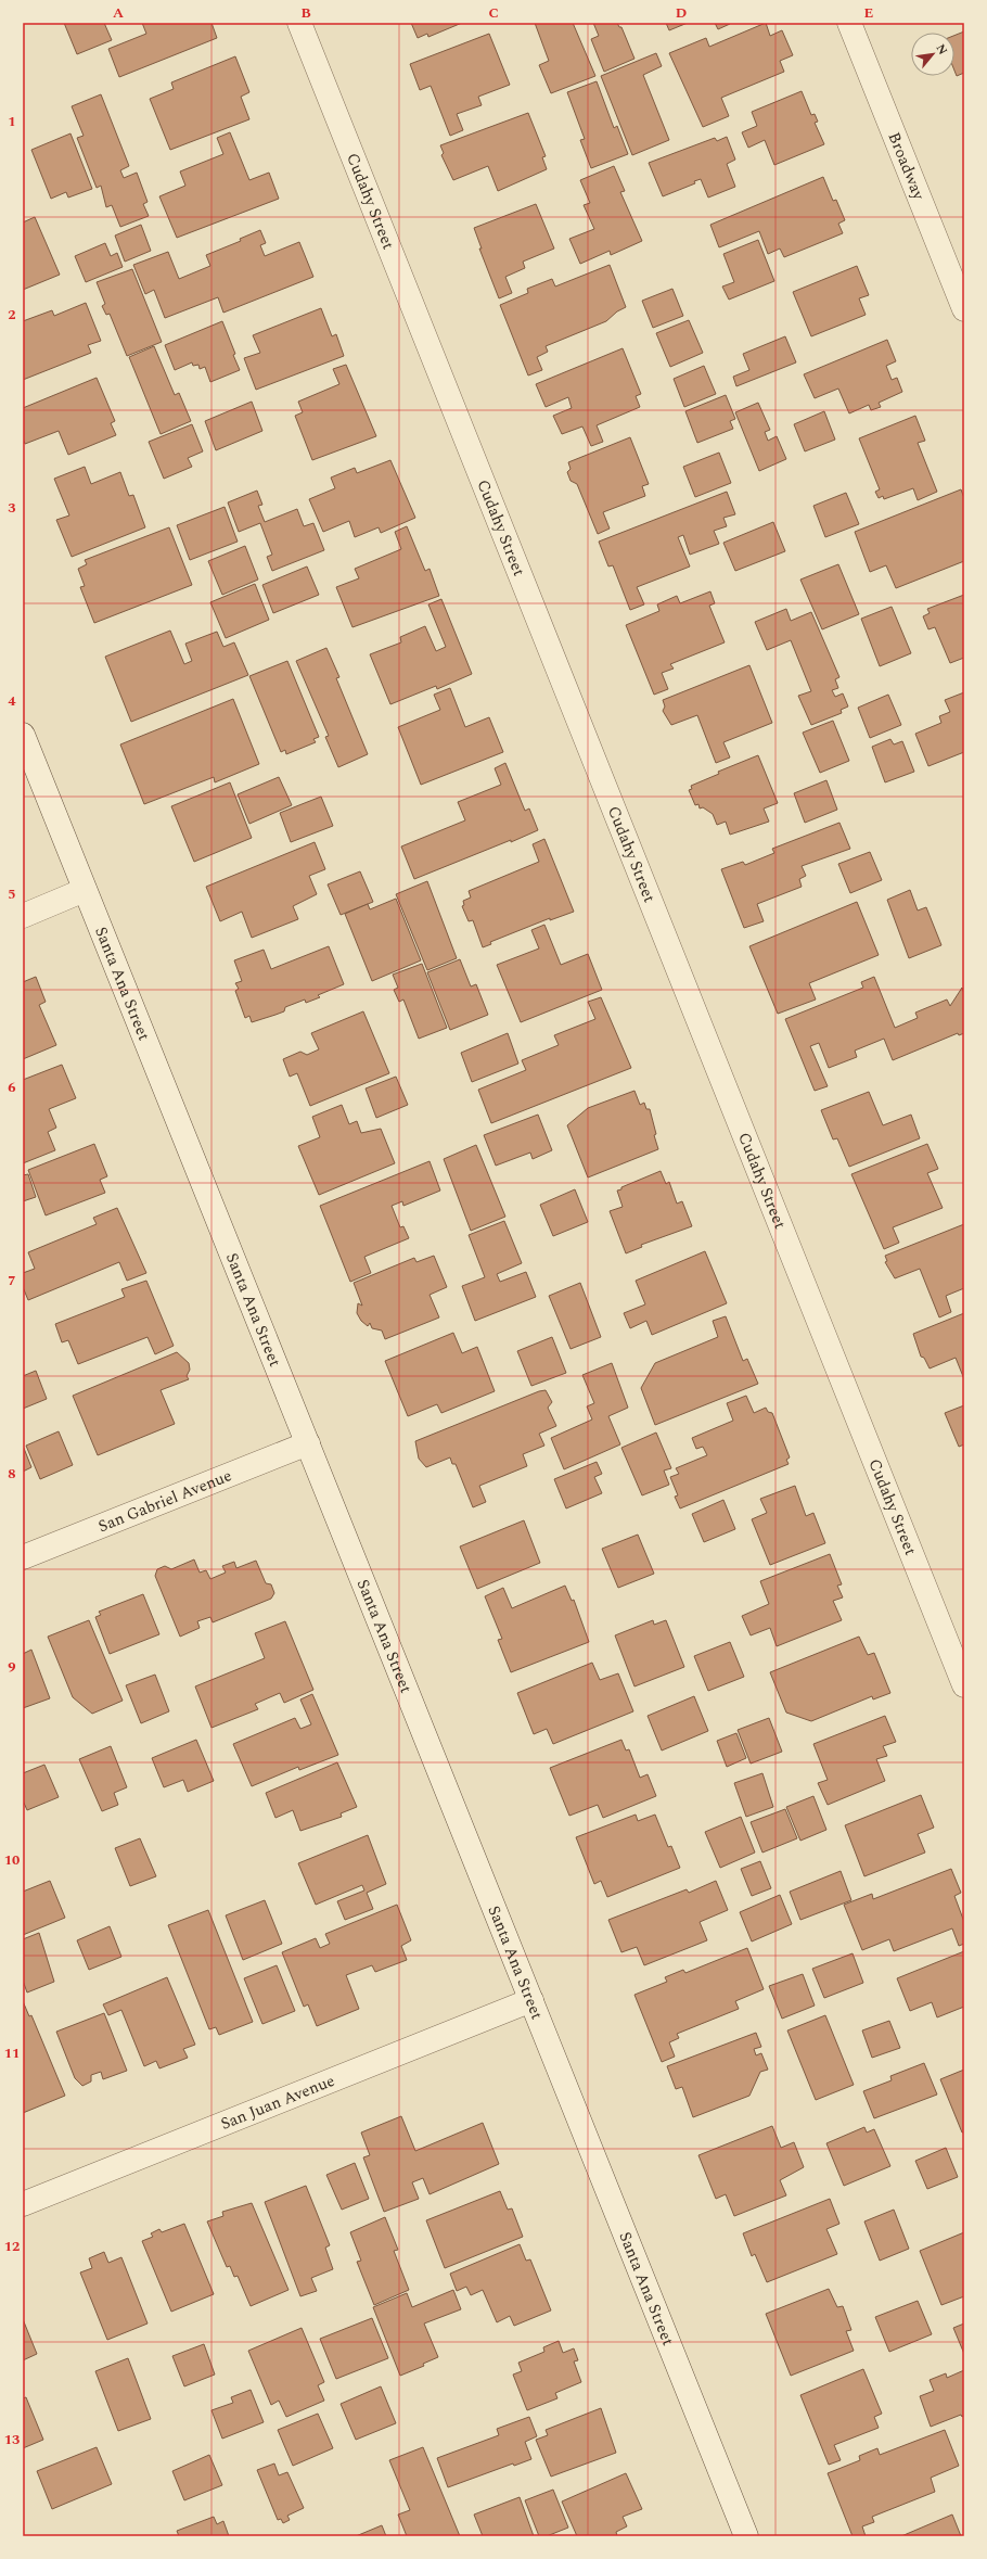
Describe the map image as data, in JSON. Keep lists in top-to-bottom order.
{
  "streets": {
    "street": [
      "Broadway",
      "Cudahy Street",
      "Santa Ana Street",
      "San Gabriel Avenue",
      "San Juan Avenue"
    ]
  },
  "crossings": [
    ["Santa Ana Street", "San Gabriel Avenue"],
    ["Santa Ana Street", "San Juan Avenue"]
  ],
  "north": "top right",
  "grid": {
    "columns": [
      "A",
      "B",
      "C",
      "D",
      "E"
    ],
    "rows": [
      "1",
      "2",
      "3",
      "4",
      "5",
      "6",
      "7",
      "8",
      "9",
      "10",
      "11",
      "12",
      "13"
    ]
  }
}
